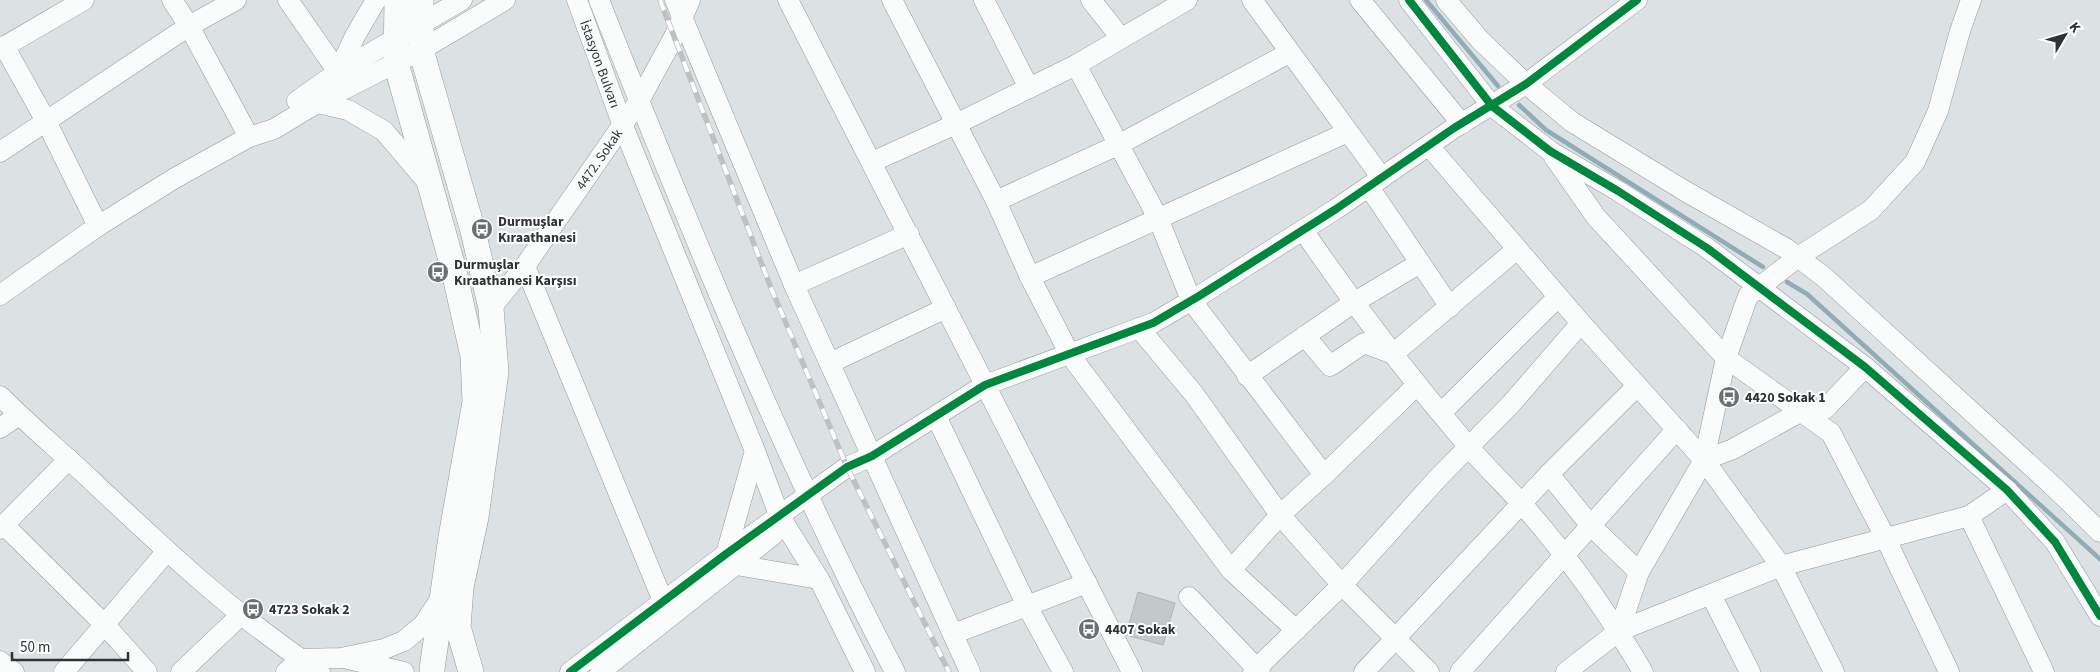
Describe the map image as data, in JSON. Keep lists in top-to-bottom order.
{
  "streets": {
    "street": ["İstasyon Bulvarı", "4472. Sokak"]
  },
  "crossings": [
    ["İstasyon Bulvarı", "4472. Sokak"]
  ],
  "places": {
    "bus stop": [
      "Durmuşlar Kıraathanesi",
      "Durmuşlar Kıraathanesi Karşısı",
      "4420 Sokak 1",
      "4723 Sokak 2",
      "4407 Sokak"
    ]
  },
  "scale_bar": "50 m",
  "north": "top right"
}
